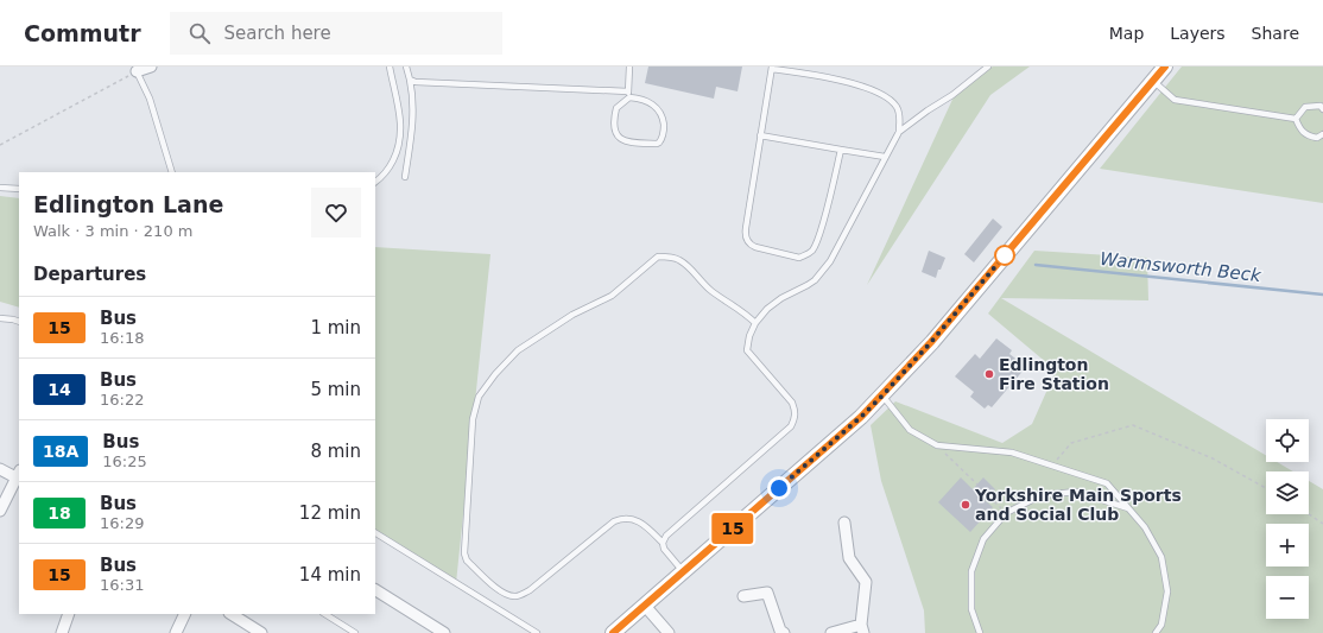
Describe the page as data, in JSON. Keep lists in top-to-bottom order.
{
  "water": ["Warmsworth Beck"],
  "places": ["Edlington Fire Station", "Yorkshire Main Sports and Social Club"],
  "lines": ["bus line 15"],
  "page": {
    "header": "Commutr",
    "search": "Search here",
    "nav": ["Map", "Layers", "Share"],
    "on_map": "15",
    "heading": [
      ["Edlington Lane", "Walk · 3 min · 210 m"],
      "Departures"
    ],
    "list": [
      {
        "mark": "15",
        "name": "Bus",
        "note": "16:18",
        "value": "1 min"
      },
      {
        "mark": "14",
        "name": "Bus",
        "note": "16:22",
        "value": "5 min"
      },
      {
        "mark": "18A",
        "name": "Bus",
        "note": "16:25",
        "value": "8 min"
      },
      {
        "mark": "18",
        "name": "Bus",
        "note": "16:29",
        "value": "12 min"
      },
      {
        "mark": "15",
        "name": "Bus",
        "note": "16:31",
        "value": "14 min"
      }
    ],
    "map_buttons": ["+", "−"]
  }
}
